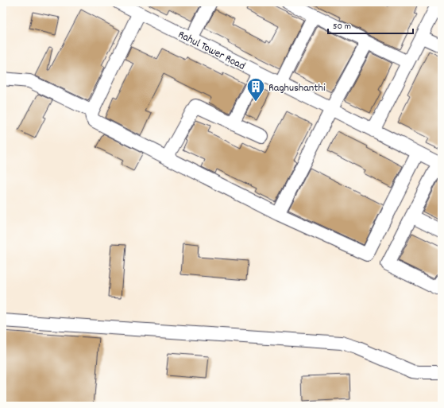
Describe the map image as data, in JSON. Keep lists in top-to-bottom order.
{
  "streets": {
    "street": ["Rahul Tower Road"]
  },
  "places": {
    "building": ["Raghushanthi"]
  },
  "scale_bar": "50 m"
}
